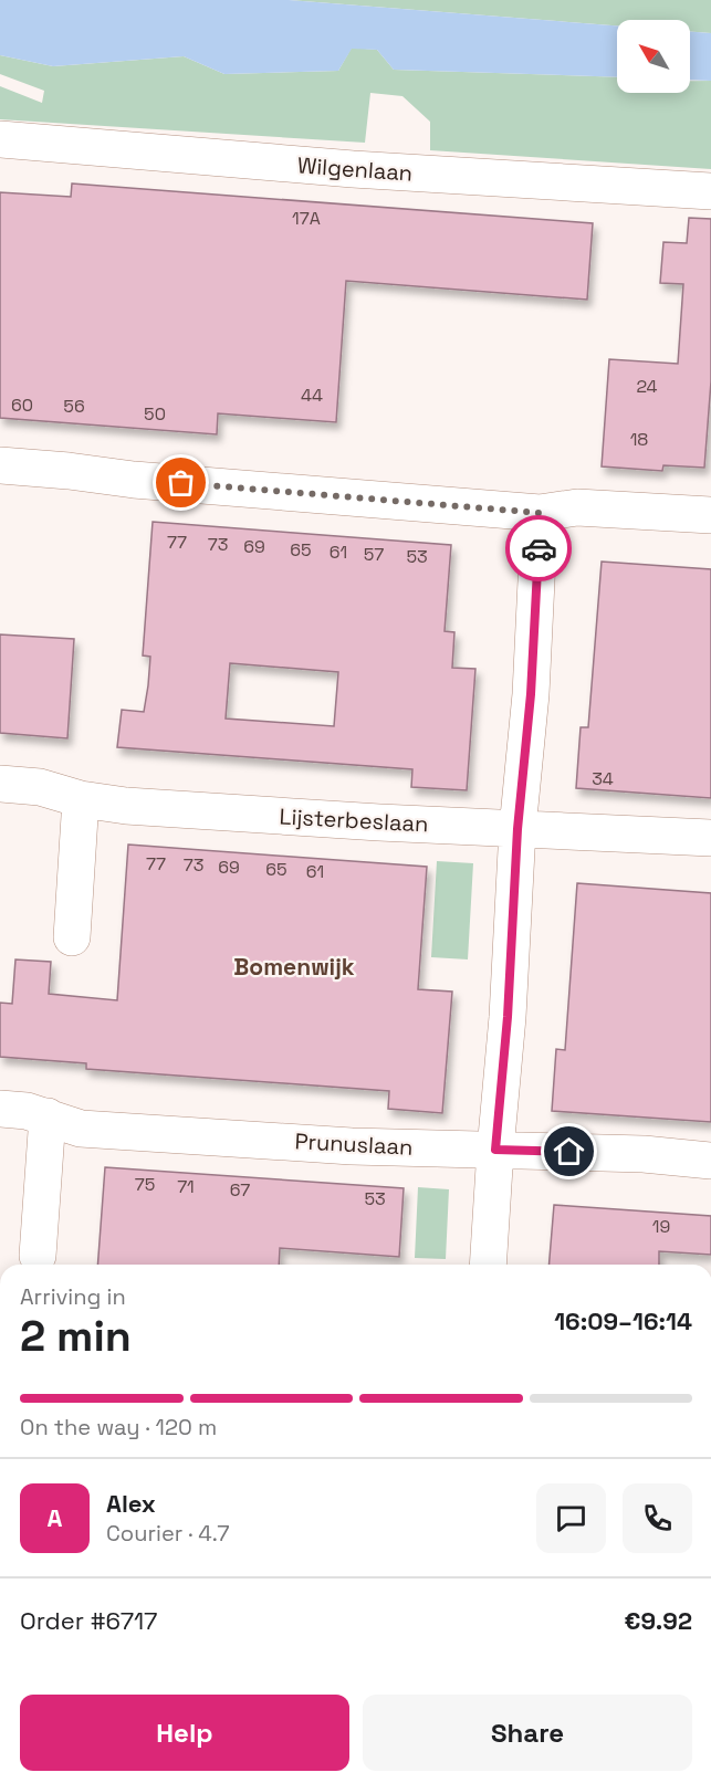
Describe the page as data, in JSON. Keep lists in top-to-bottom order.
{
  "streets": {
    "street": ["Wilgenlaan", "Lijsterbeslaan", "Prunuslaan"]
  },
  "districts": ["Bomenwijk"],
  "house_numbers": [
    "17A",
    "24",
    "44",
    "60",
    "56",
    "50",
    "18",
    "77",
    "73",
    "69",
    "65",
    "61",
    "57",
    "53",
    "34",
    "77",
    "73",
    "69",
    "65",
    "61",
    "75",
    "71",
    "67",
    "53",
    "19"
  ],
  "north": "top left",
  "page": {
    "heading": ["2 min", "Arriving in", "16:09–16:14"],
    "panel": [
      "Alex",
      "Courier · 4.7",
      "Order #6717",
      "€9.92"
    ],
    "bar": "On the way · 120 m",
    "round": "A",
    "buttons": ["Help", "Share"]
  }
}
